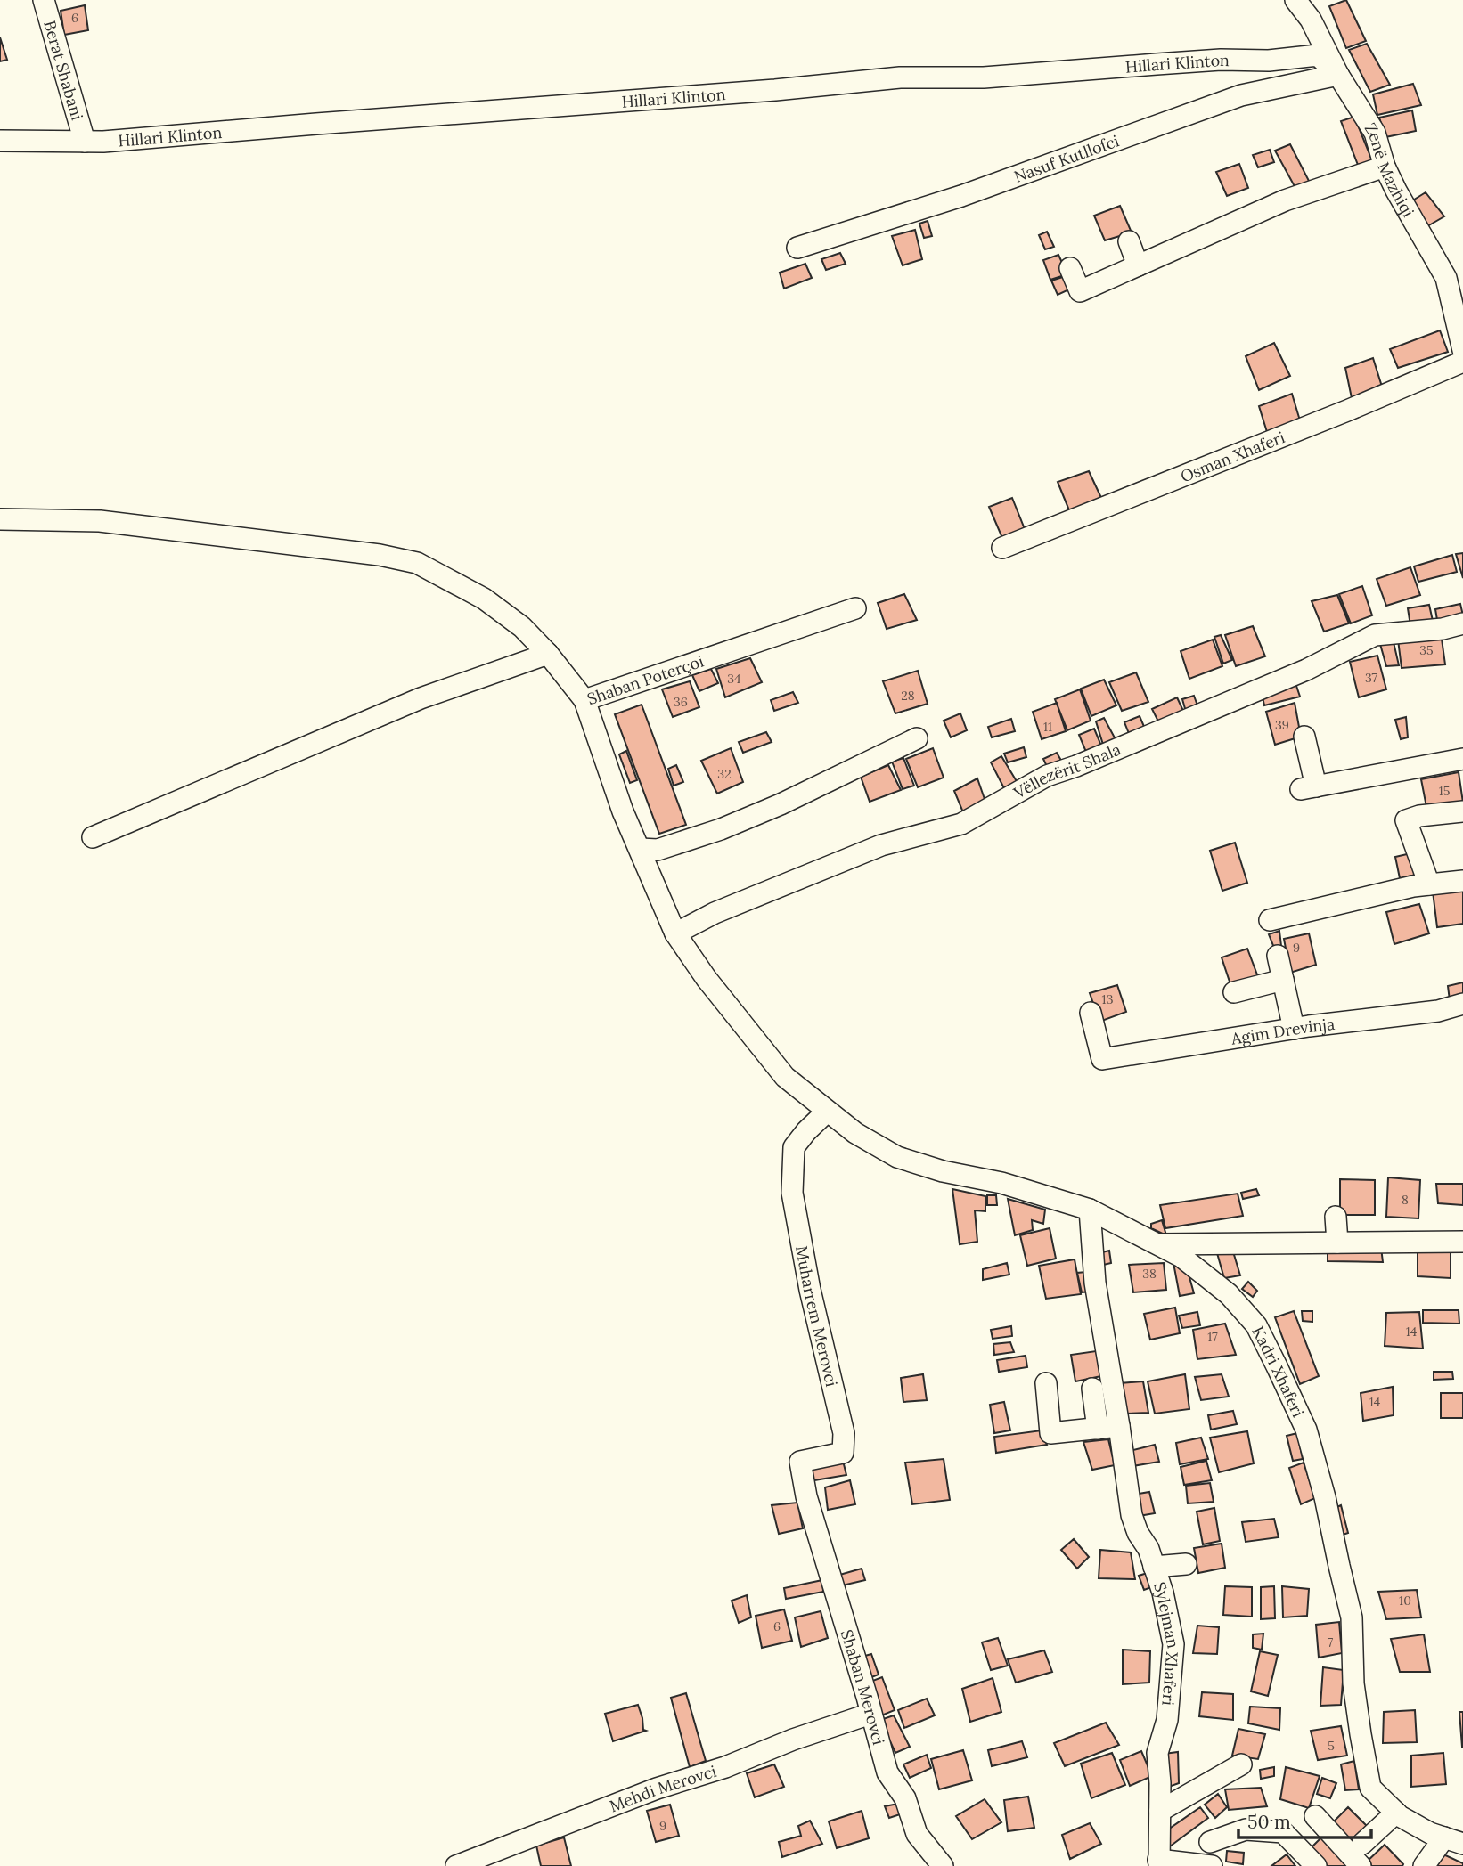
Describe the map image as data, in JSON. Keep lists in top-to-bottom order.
{
  "streets": {
    "street": [
      "Hillari Klinton",
      "Berat Shabani",
      "Nasuf Kutllofci",
      "Zenë Mazhiqi",
      "Osman Xhaferi",
      "Shaban Poterçoi",
      "Vëllezërit Shala",
      "Agim Drevinja",
      "Muharrem Merovci",
      "Kadri Xhaferi",
      "Sylejman Xhaferi",
      "Shaban Merovci",
      "Mehdi Merovci"
    ]
  },
  "crossings": [
    ["Hillari Klinton", "Berat Shabani"],
    ["Hillari Klinton", "Nasuf Kutllofci"],
    ["Hillari Klinton", "Zenë Mazhiqi"],
    ["Nasuf Kutllofci", "Zenë Mazhiqi"],
    ["Shaban Poterçoi", "Vëllezërit Shala"],
    ["Shaban Poterçoi", "Muharrem Merovci"],
    ["Shaban Poterçoi", "Kadri Xhaferi"],
    ["Muharrem Merovci", "Kadri Xhaferi"],
    ["Muharrem Merovci", "Shaban Merovci"],
    ["Kadri Xhaferi", "Sylejman Xhaferi"],
    ["Shaban Merovci", "Mehdi Merovci"]
  ],
  "house_numbers": [
    "6",
    "35",
    "37",
    "34",
    "28",
    "36",
    "39",
    "11",
    "32",
    "15",
    "9",
    "13",
    "8",
    "38",
    "14",
    "17",
    "14",
    "10",
    "6",
    "7",
    "5",
    "9"
  ],
  "scale_bar": "50 m"
}
